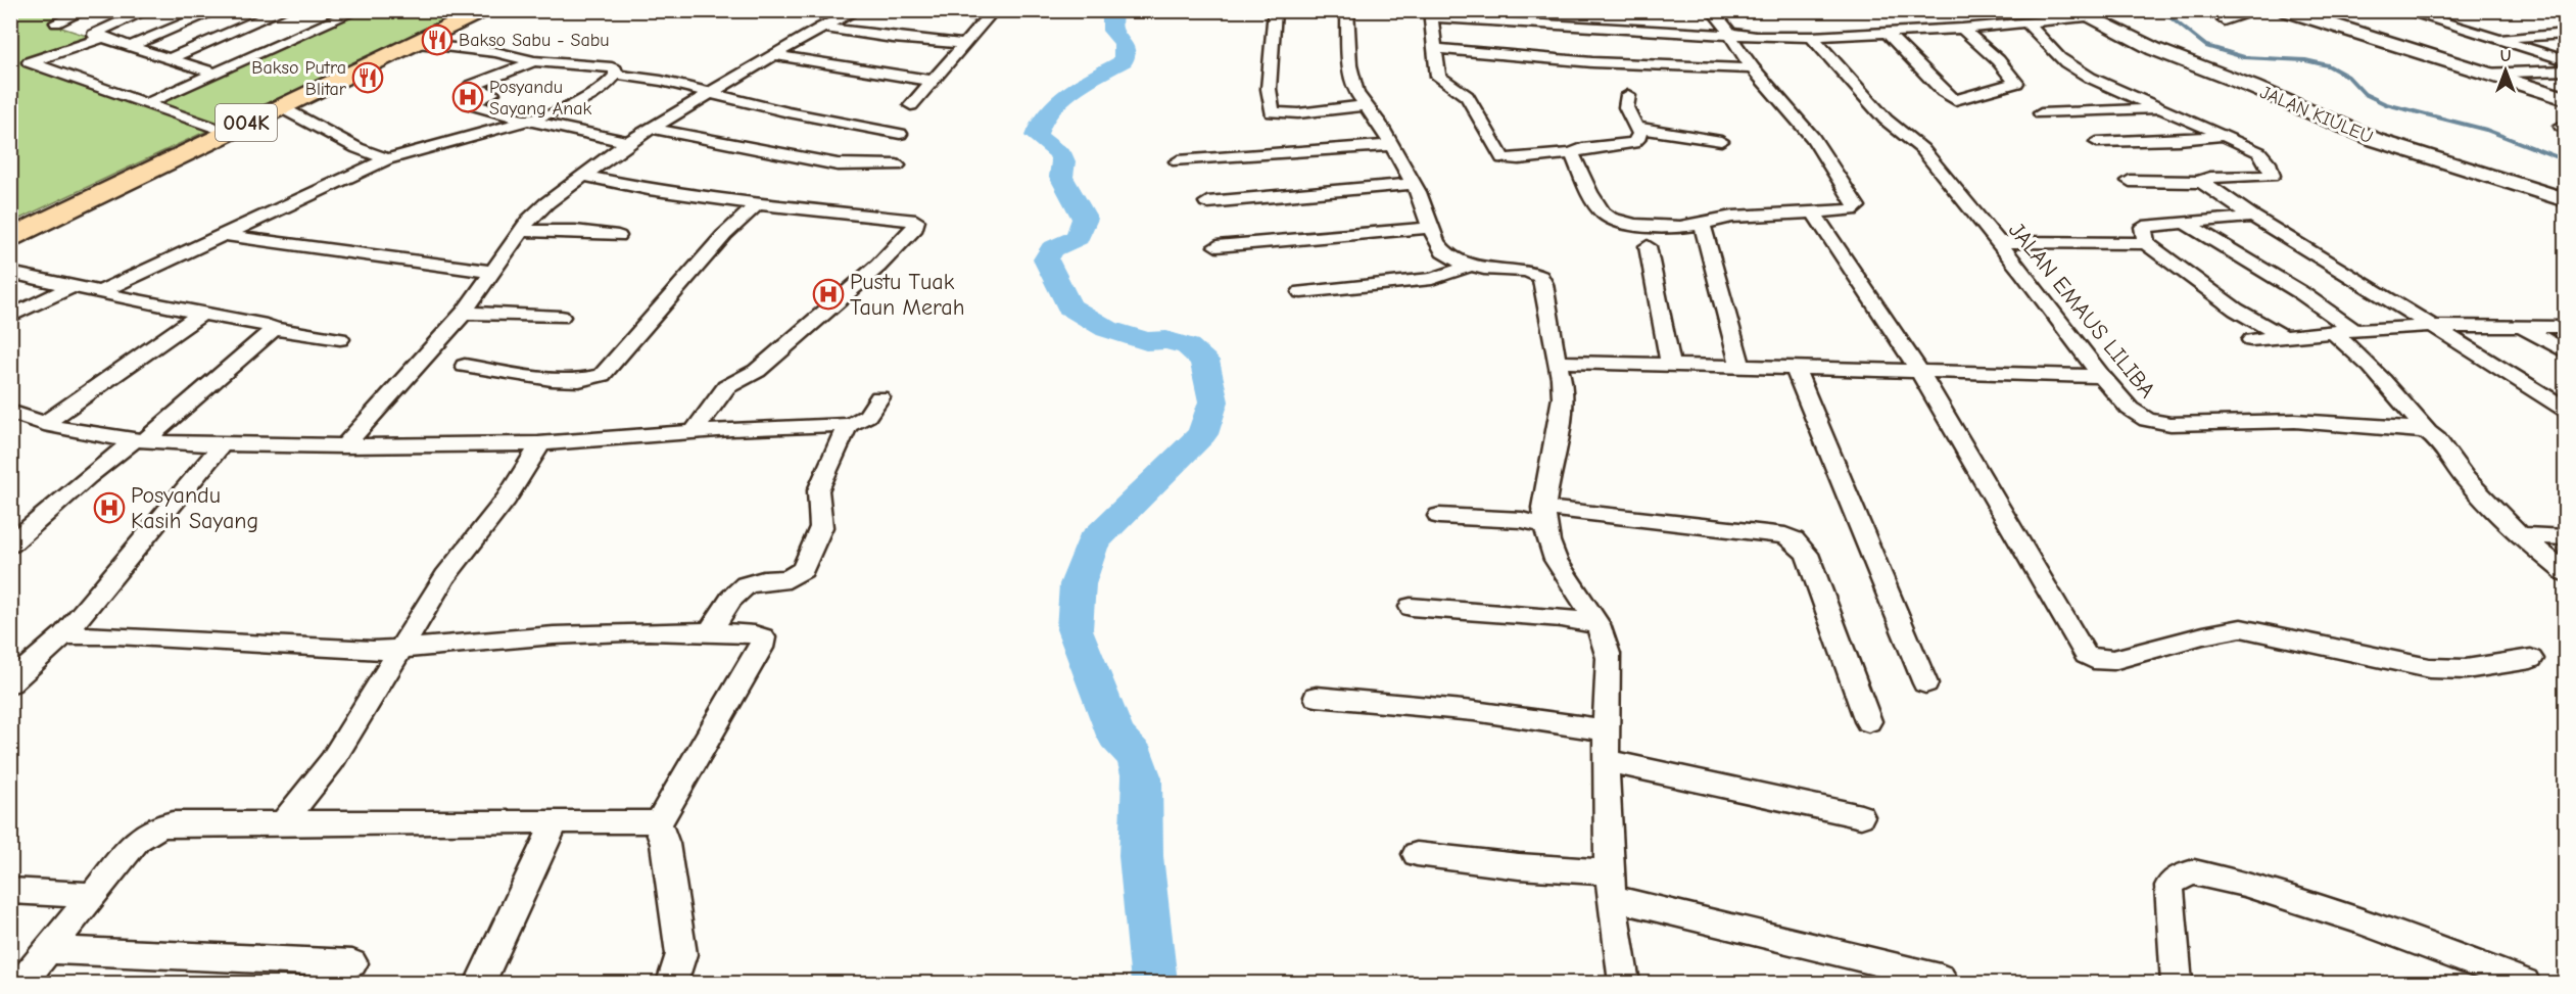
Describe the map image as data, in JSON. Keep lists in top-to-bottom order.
{
  "streets": {
    "main road": ["004K"],
    "street": ["JALAN KIULEU", "JALAN EMAUS LILIBA"]
  },
  "places": {
    "restaurant": ["Bakso Sabu - Sabu", "Bakso Putra Blitar"],
    "hospital": ["Posyandu Sayang Anak", "Pustu Tuak Taun Merah", "Posyandu Kasih Sayang"]
  },
  "north": "top"
}
